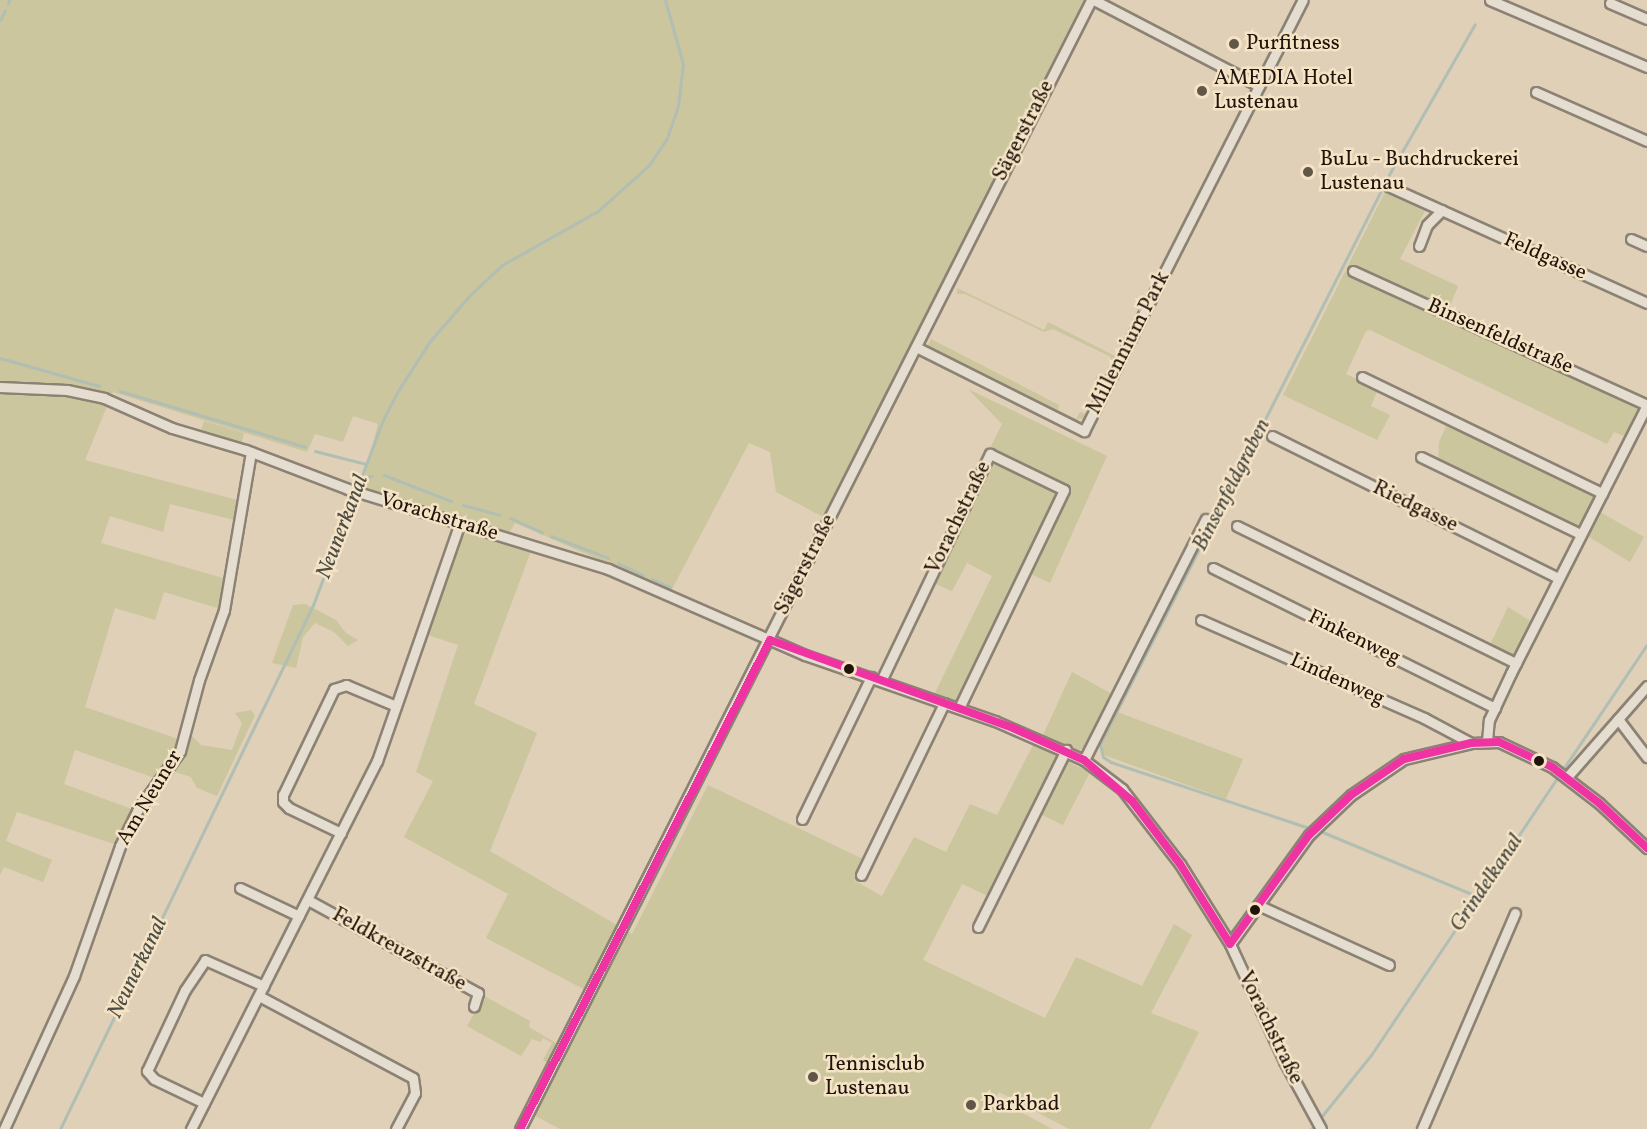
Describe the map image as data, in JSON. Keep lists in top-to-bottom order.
{
  "streets": {
    "street": [
      "Sägerstraße",
      "Feldgasse",
      "Binsenfeldstraße",
      "Millennium Park",
      "Riedgasse",
      "Vorachstraße",
      "Finkenweg",
      "Lindenweg",
      "Am Neuner",
      "Feldkreuzstraße"
    ]
  },
  "crossings": [
    ["Sägerstraße", "Millennium Park"],
    ["Sägerstraße", "Vorachstraße"],
    ["Binsenfeldstraße", "Riedgasse"],
    ["Binsenfeldstraße", "Finkenweg"],
    ["Vorachstraße", "Am Neuner"],
    ["Vorachstraße", "Feldkreuzstraße"]
  ],
  "water": ["Binsenfeldgraben", "Neunerkanal", "Grindelkanal"],
  "places": [
    "Purfitness",
    "AMEDIA Hotel Lustenau",
    "BuLu - Buchdruckerei Lustenau",
    "Tennisclub Lustenau",
    "Parkbad"
  ]
}
